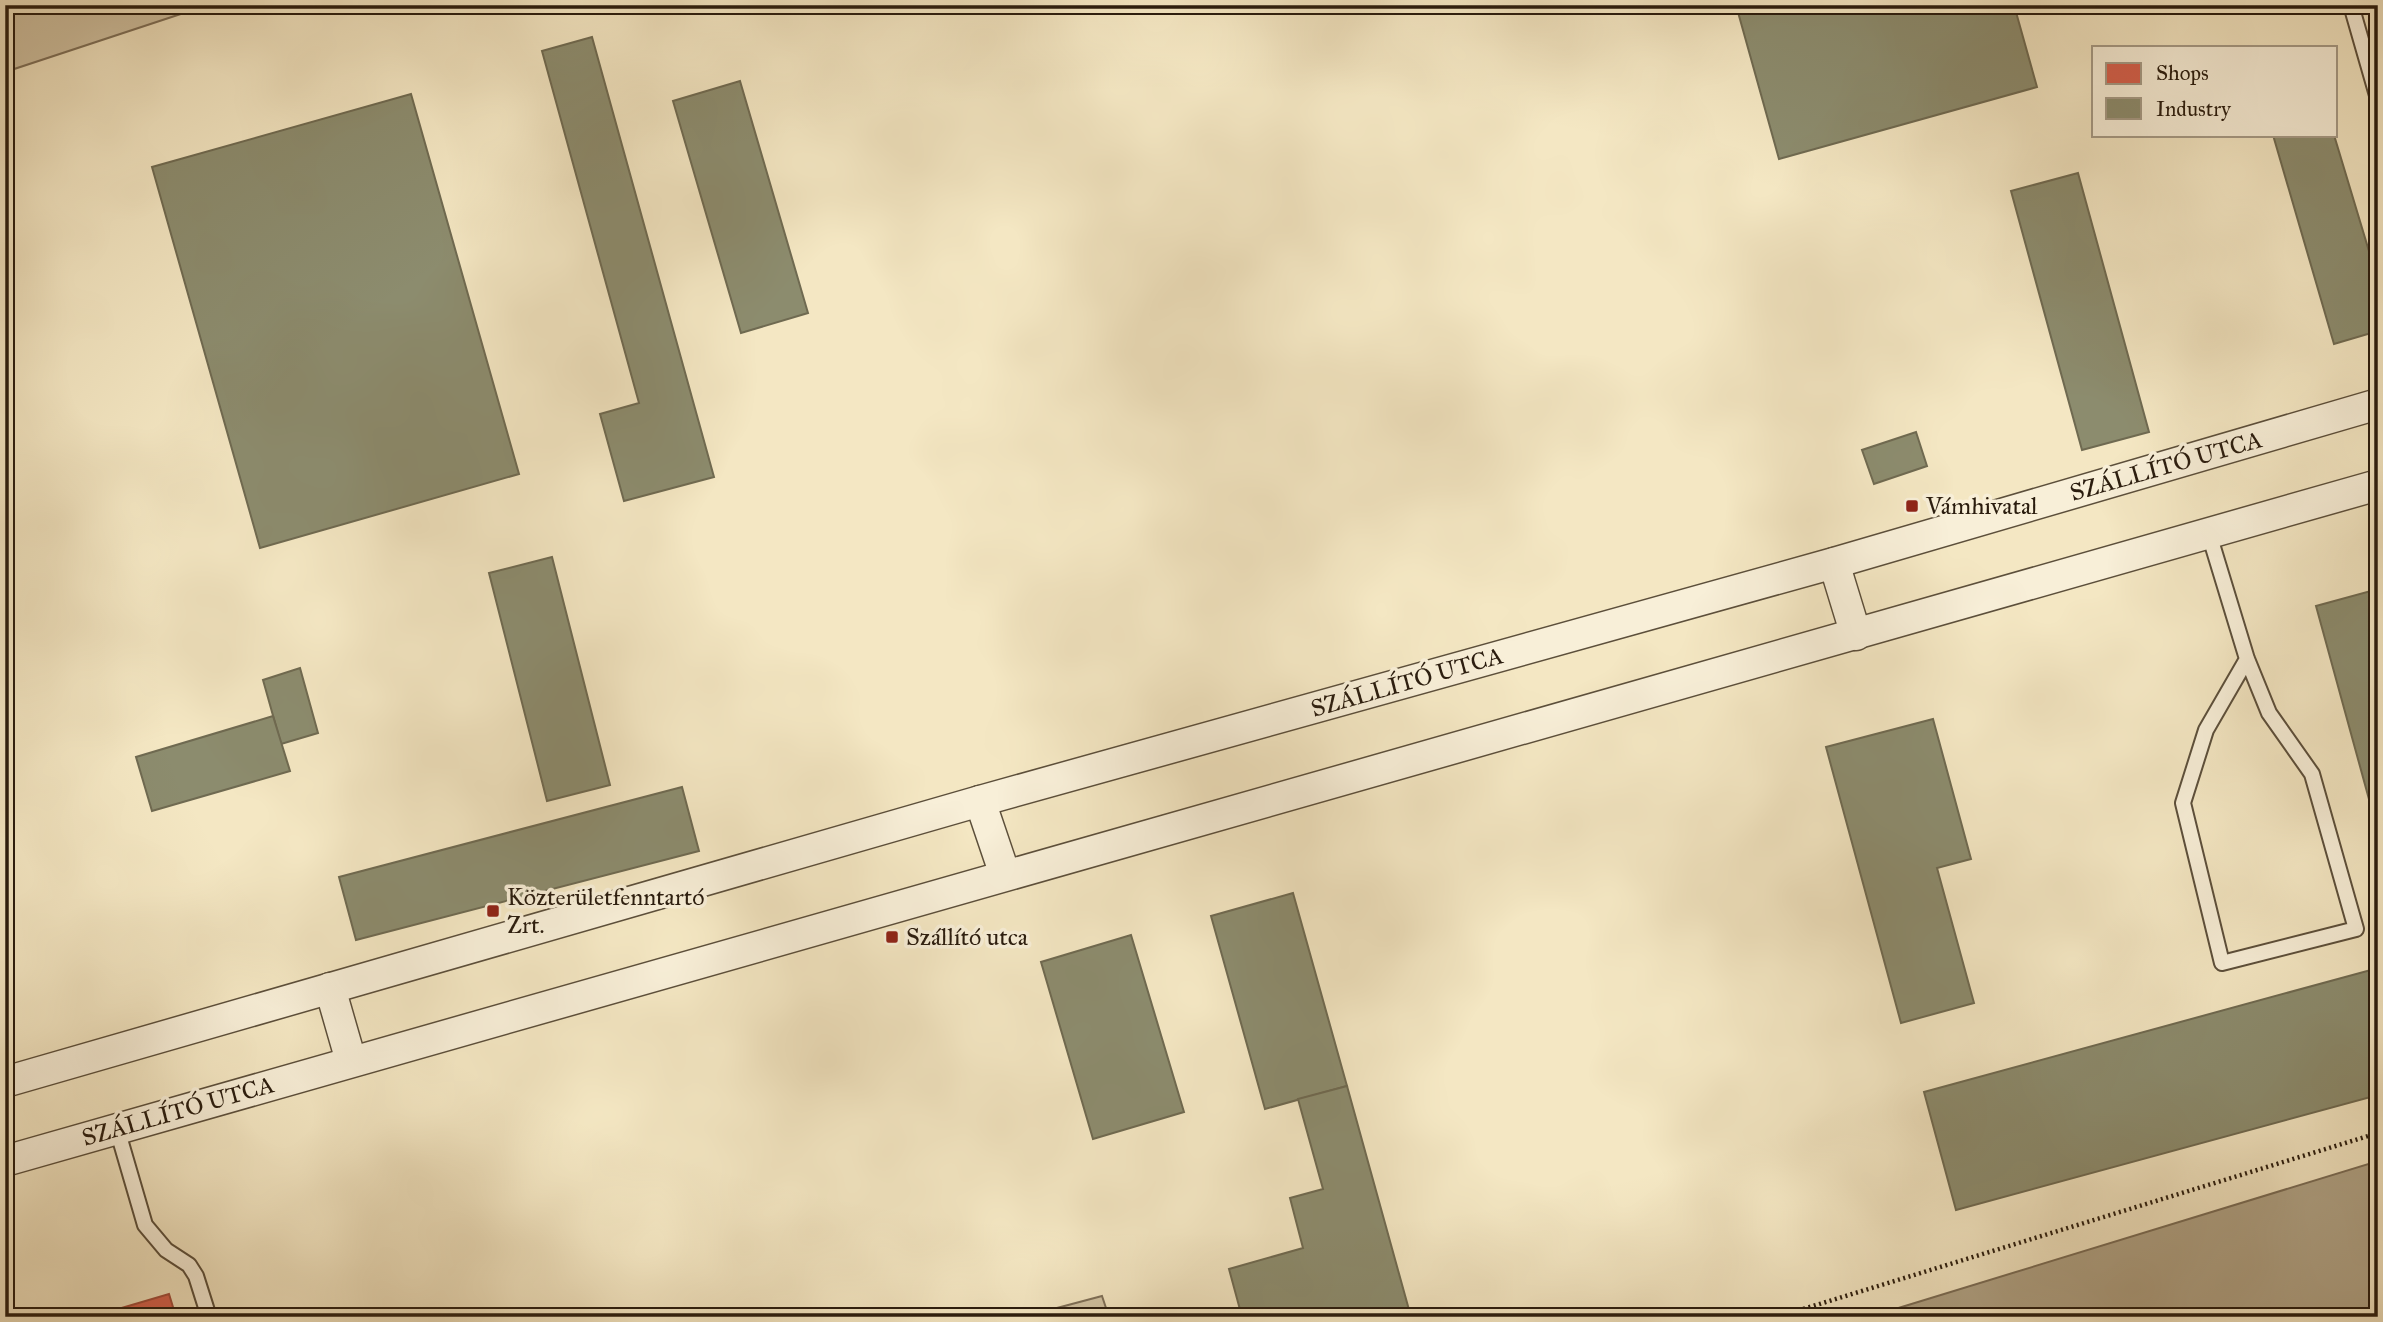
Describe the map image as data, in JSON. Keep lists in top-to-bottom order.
{
  "streets": {
    "street": ["SZÁLLÍTÓ UTCA"]
  },
  "places": {
    "transit": ["Vámhivatal", "Közterületfenntartó Zrt.", "Szállító utca"]
  },
  "legend": ["Shops", "Industry"]
}
